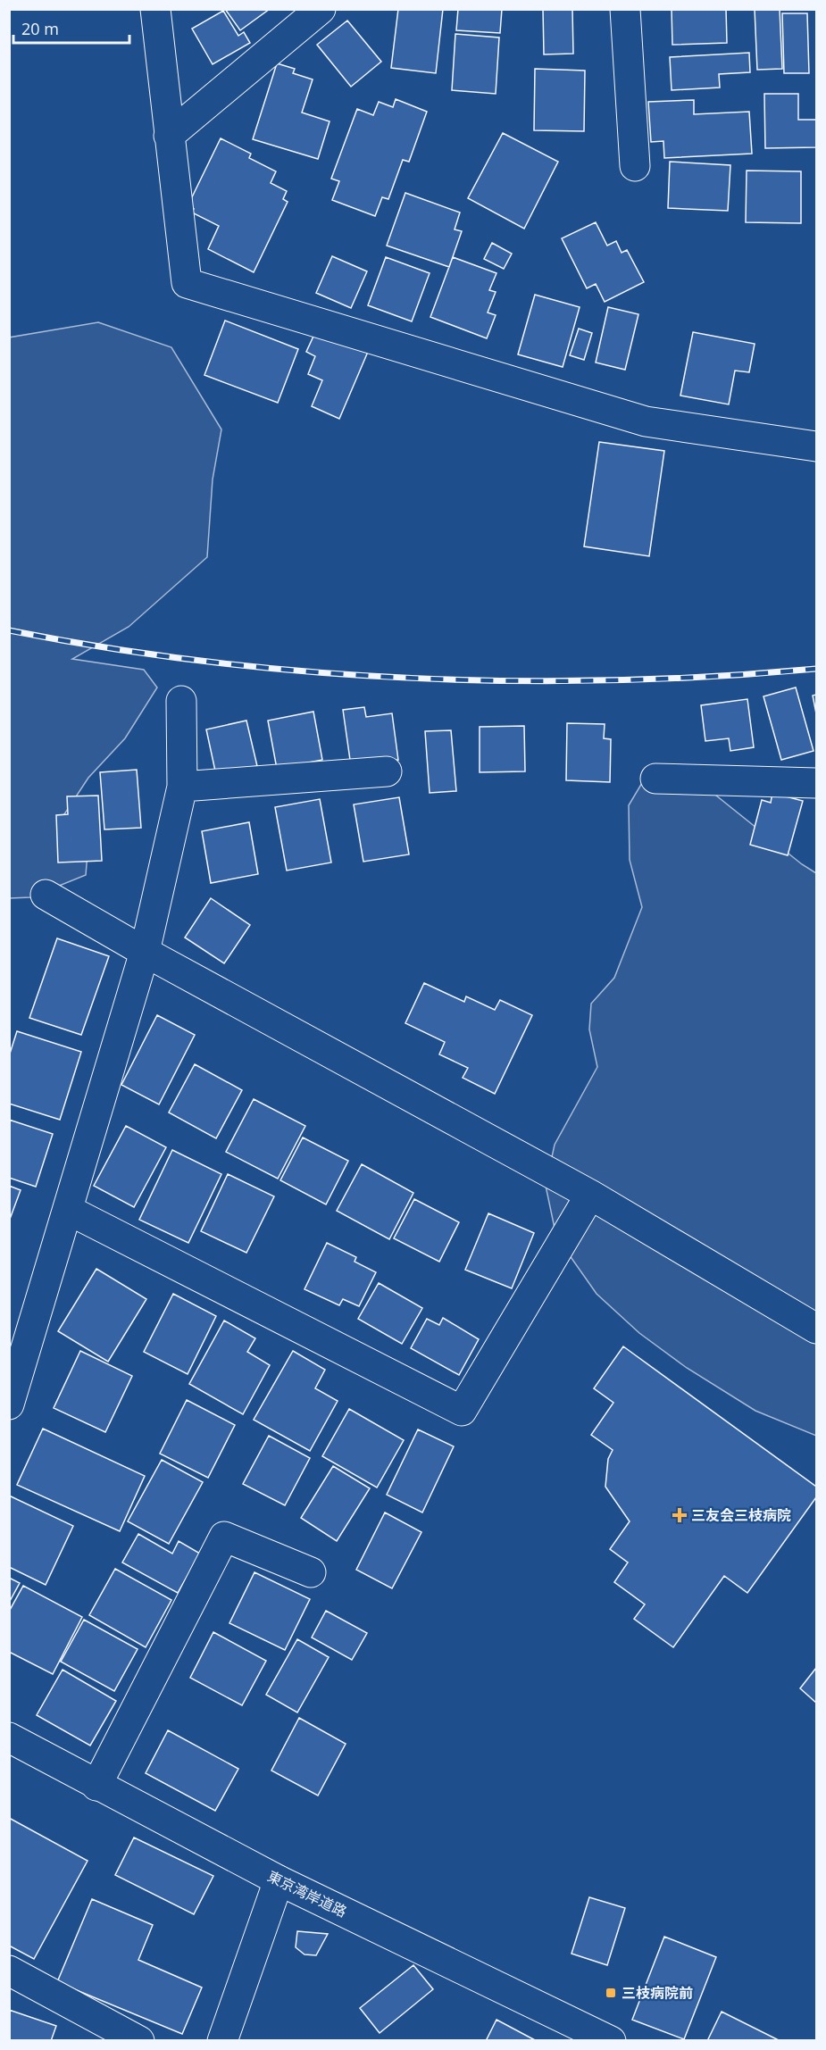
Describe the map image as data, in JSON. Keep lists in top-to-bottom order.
{
  "streets": {
    "main road": ["東京湾岸道路"]
  },
  "places": {
    "health": ["三友会三枝病院"],
    "transit": ["三枝病院前"]
  },
  "scale_bar": "20 m"
}
